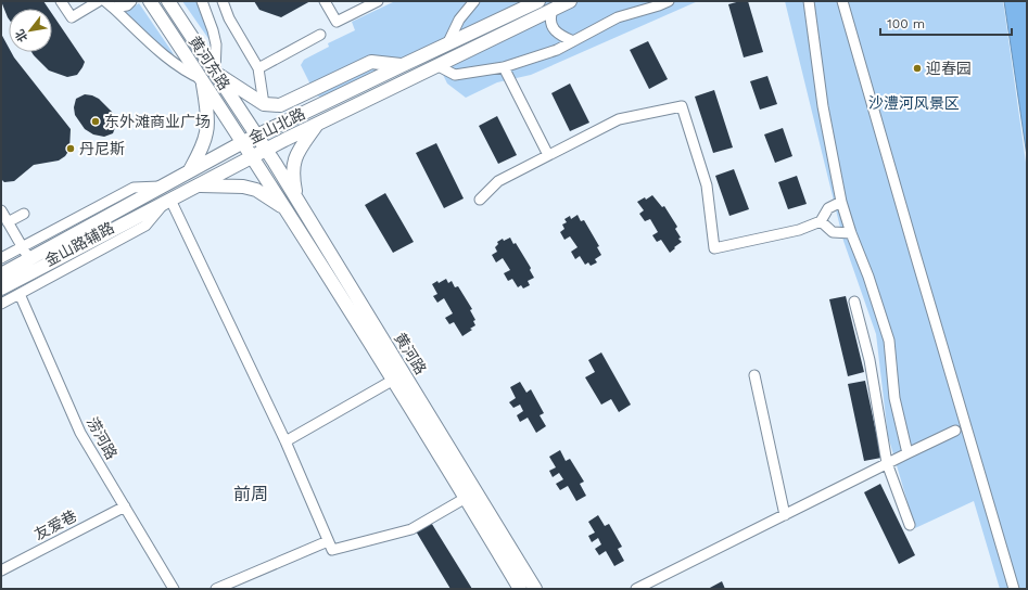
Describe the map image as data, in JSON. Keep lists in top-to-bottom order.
{
  "streets": {
    "main road": ["黄河东路", "金山北路", "黄河路"],
    "street": ["金山路辅路", "涝河路", "友爱巷"]
  },
  "crossings": [
    ["黄河东路", "金山北路"],
    ["黄河东路", "黄河路"],
    ["金山北路", "金山路辅路"],
    ["金山北路", "黄河路"],
    ["金山路辅路", "涝河路"],
    ["涝河路", "友爱巷"]
  ],
  "districts": ["前周"],
  "parks": ["沙澧河风景区"],
  "places": ["迎春园", "东外滩商业广场", "丹尼斯"],
  "scale_bar": "100 m",
  "north": "bottom left"
}
